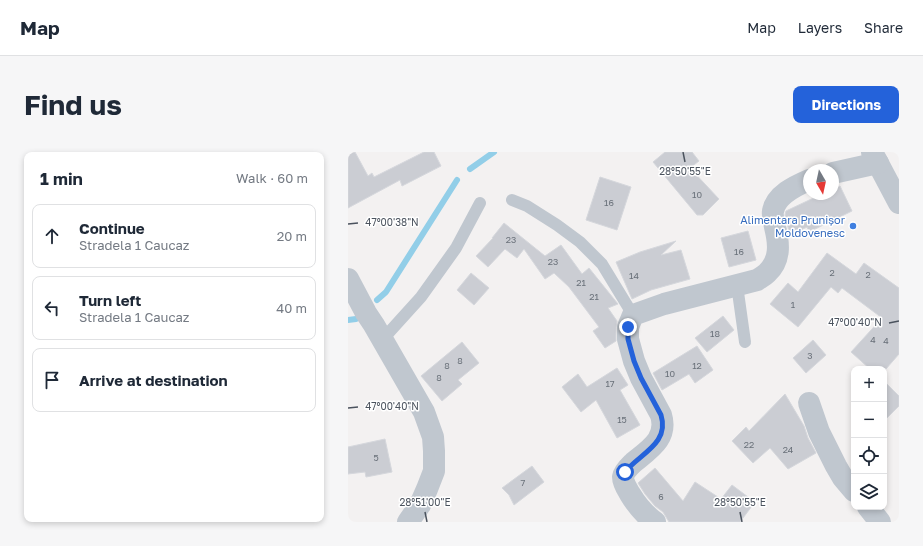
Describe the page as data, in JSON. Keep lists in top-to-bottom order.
{
  "places": ["Alimentara Prunișor Moldovenesc"],
  "house_numbers": [
    "10",
    "16",
    "23",
    "16",
    "23",
    "2",
    "2",
    "14",
    "21",
    "21",
    "1",
    "18",
    "4",
    "4",
    "3",
    "8",
    "8",
    "12",
    "10",
    "8",
    "17",
    "15",
    "22",
    "24",
    "5",
    "7",
    "6"
  ],
  "north": "bottom",
  "page": {
    "header": "Map",
    "nav": ["Map", "Layers", "Share"],
    "buttons": "Directions",
    "title": "Find us",
    "heading": ["1 min", "Walk · 60 m"],
    "list": [
      ["Continue", "Stradela 1 Caucaz", "20 m"],
      ["Turn left", "Stradela 1 Caucaz", "40 m"],
      "Arrive at destination"
    ],
    "map_buttons": ["+", "−"]
  },
  "coordinates": [
    "28°50'55\"E",
    "47°00'38\"N",
    "47°00'40\"N",
    "28°51'00\"E"
  ]
}
